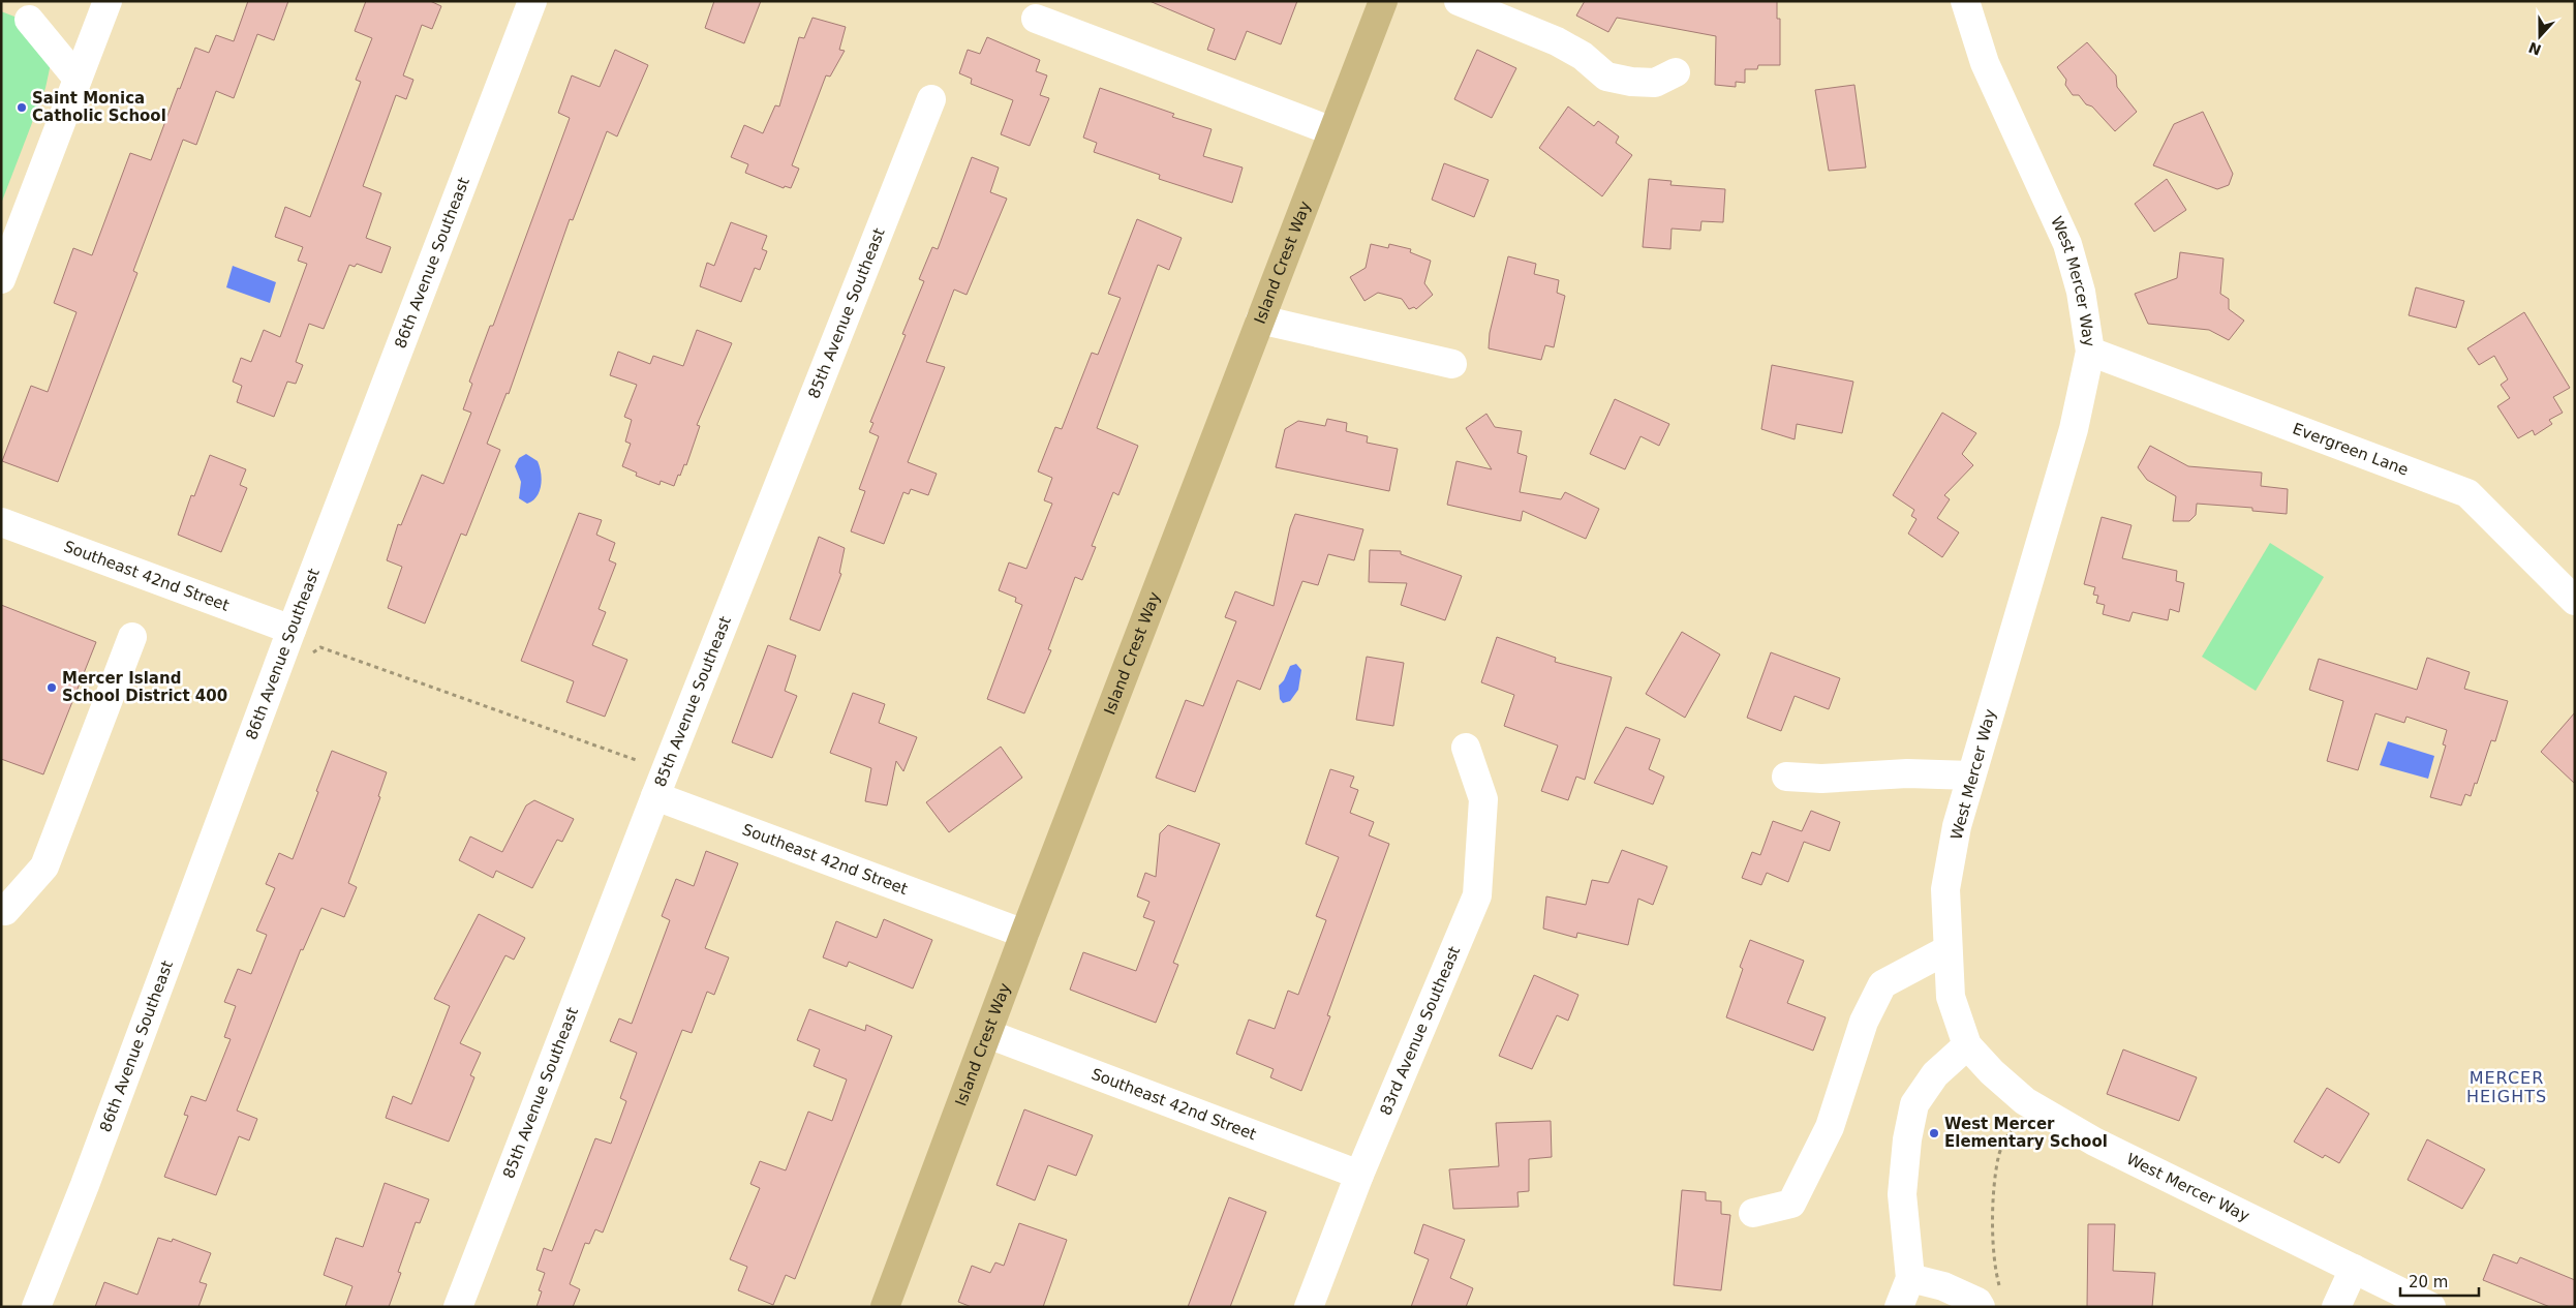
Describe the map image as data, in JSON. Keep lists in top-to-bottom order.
{
  "streets": {
    "main road": ["Island Crest Way"],
    "street": [
      "86th Avenue Southeast",
      "West Mercer Way",
      "85th Avenue Southeast",
      "Evergreen Lane",
      "Southeast 42nd Street",
      "83rd Avenue Southeast"
    ]
  },
  "crossings": [
    ["86th Avenue Southeast", "Southeast 42nd Street"],
    ["Island Crest Way", "Southeast 42nd Street"],
    ["West Mercer Way", "Evergreen Lane"],
    ["85th Avenue Southeast", "Southeast 42nd Street"],
    ["Southeast 42nd Street", "83rd Avenue Southeast"]
  ],
  "districts": ["MERCER HEIGHTS"],
  "places": ["Saint Monica Catholic School", "Mercer Island School District 400", "West Mercer Elementary School"],
  "scale_bar": "20 m",
  "north": "bottom"
}
